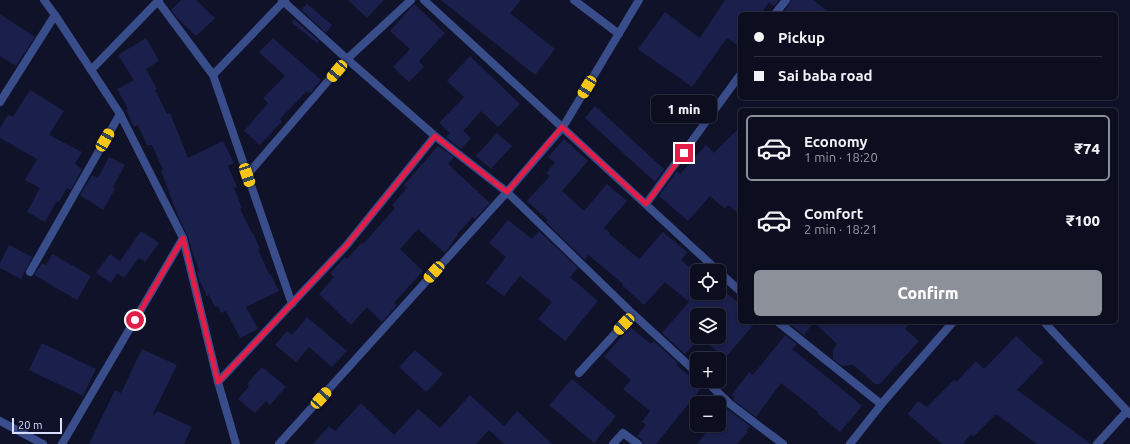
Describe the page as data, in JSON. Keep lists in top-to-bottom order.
{
  "scale_bar": "20 m",
  "page": {
    "banner": ["Pickup", "Sai baba road"],
    "bubble": "1 min",
    "list": [
      {
        "name": "Economy",
        "note": "1 min · 18:20",
        "value": "₹74"
      },
      {
        "name": "Comfort",
        "note": "2 min · 18:21",
        "value": "₹100"
      }
    ],
    "buttons": "Confirm",
    "map_buttons": ["+", "−"],
    "scale": "20 m"
  }
}
